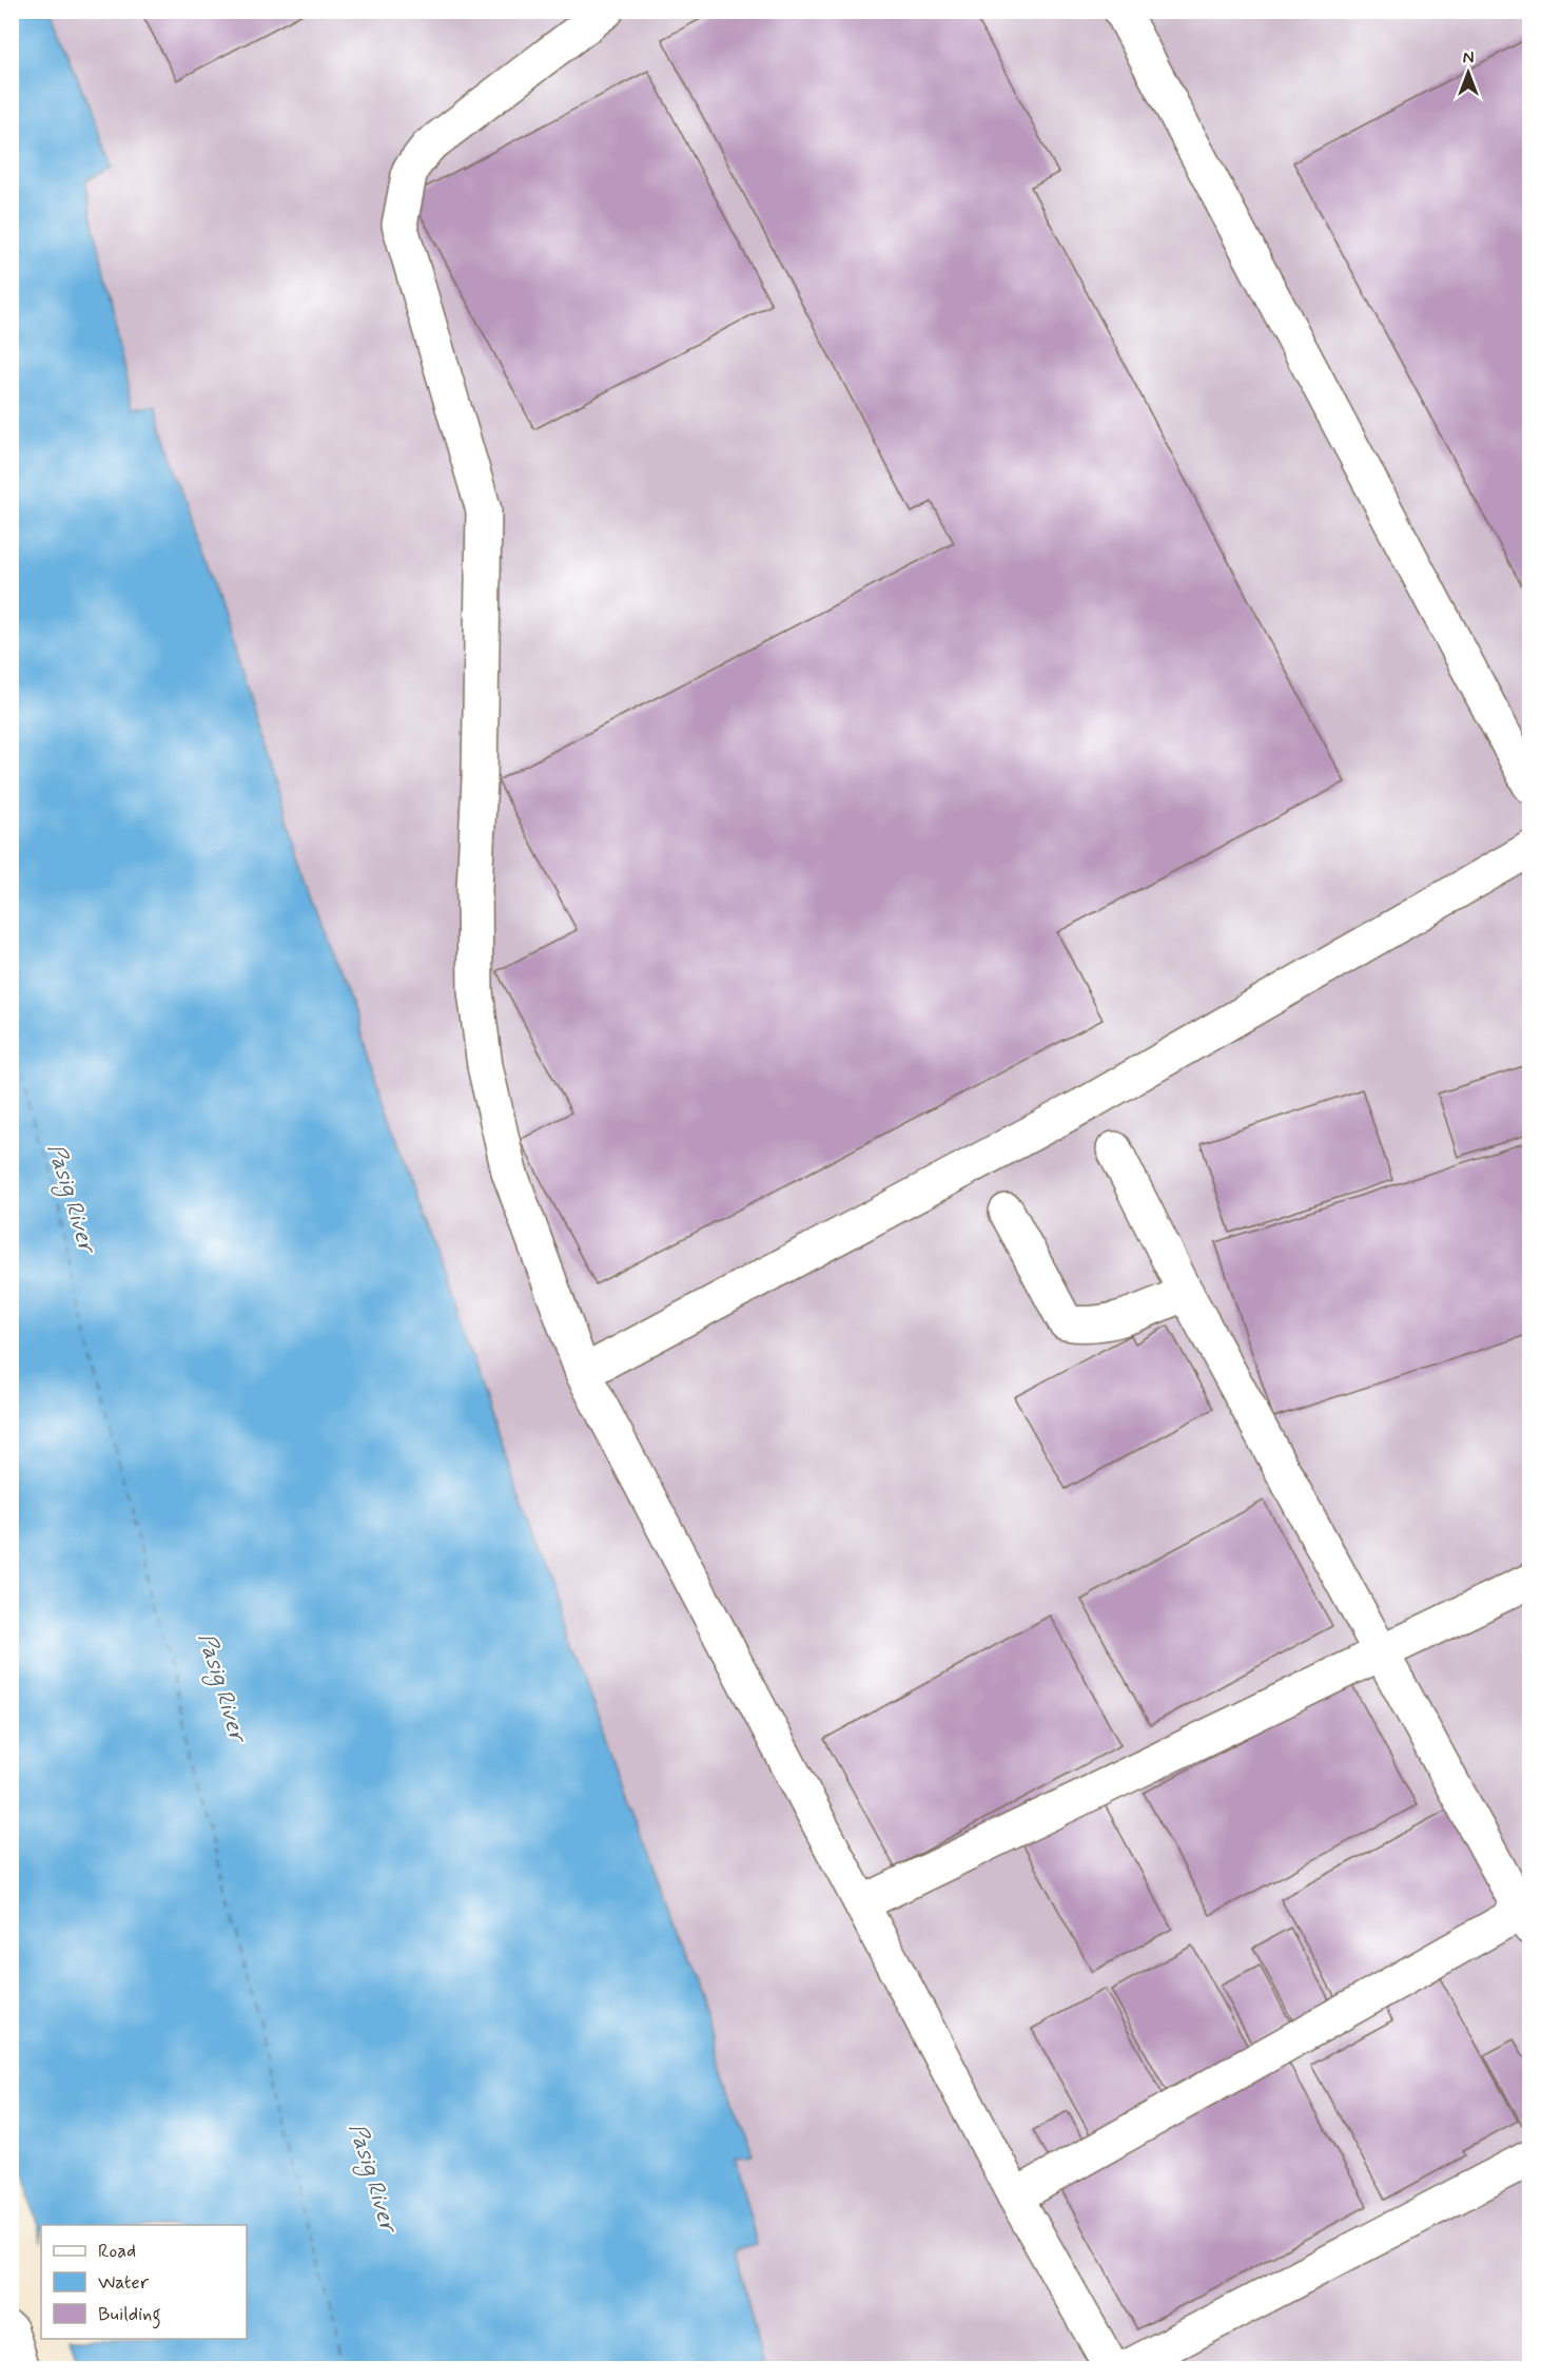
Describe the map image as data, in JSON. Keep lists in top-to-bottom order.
{
  "water": ["Pasig River"],
  "legend": ["Road", "Water", "Building"],
  "north": "top"
}
